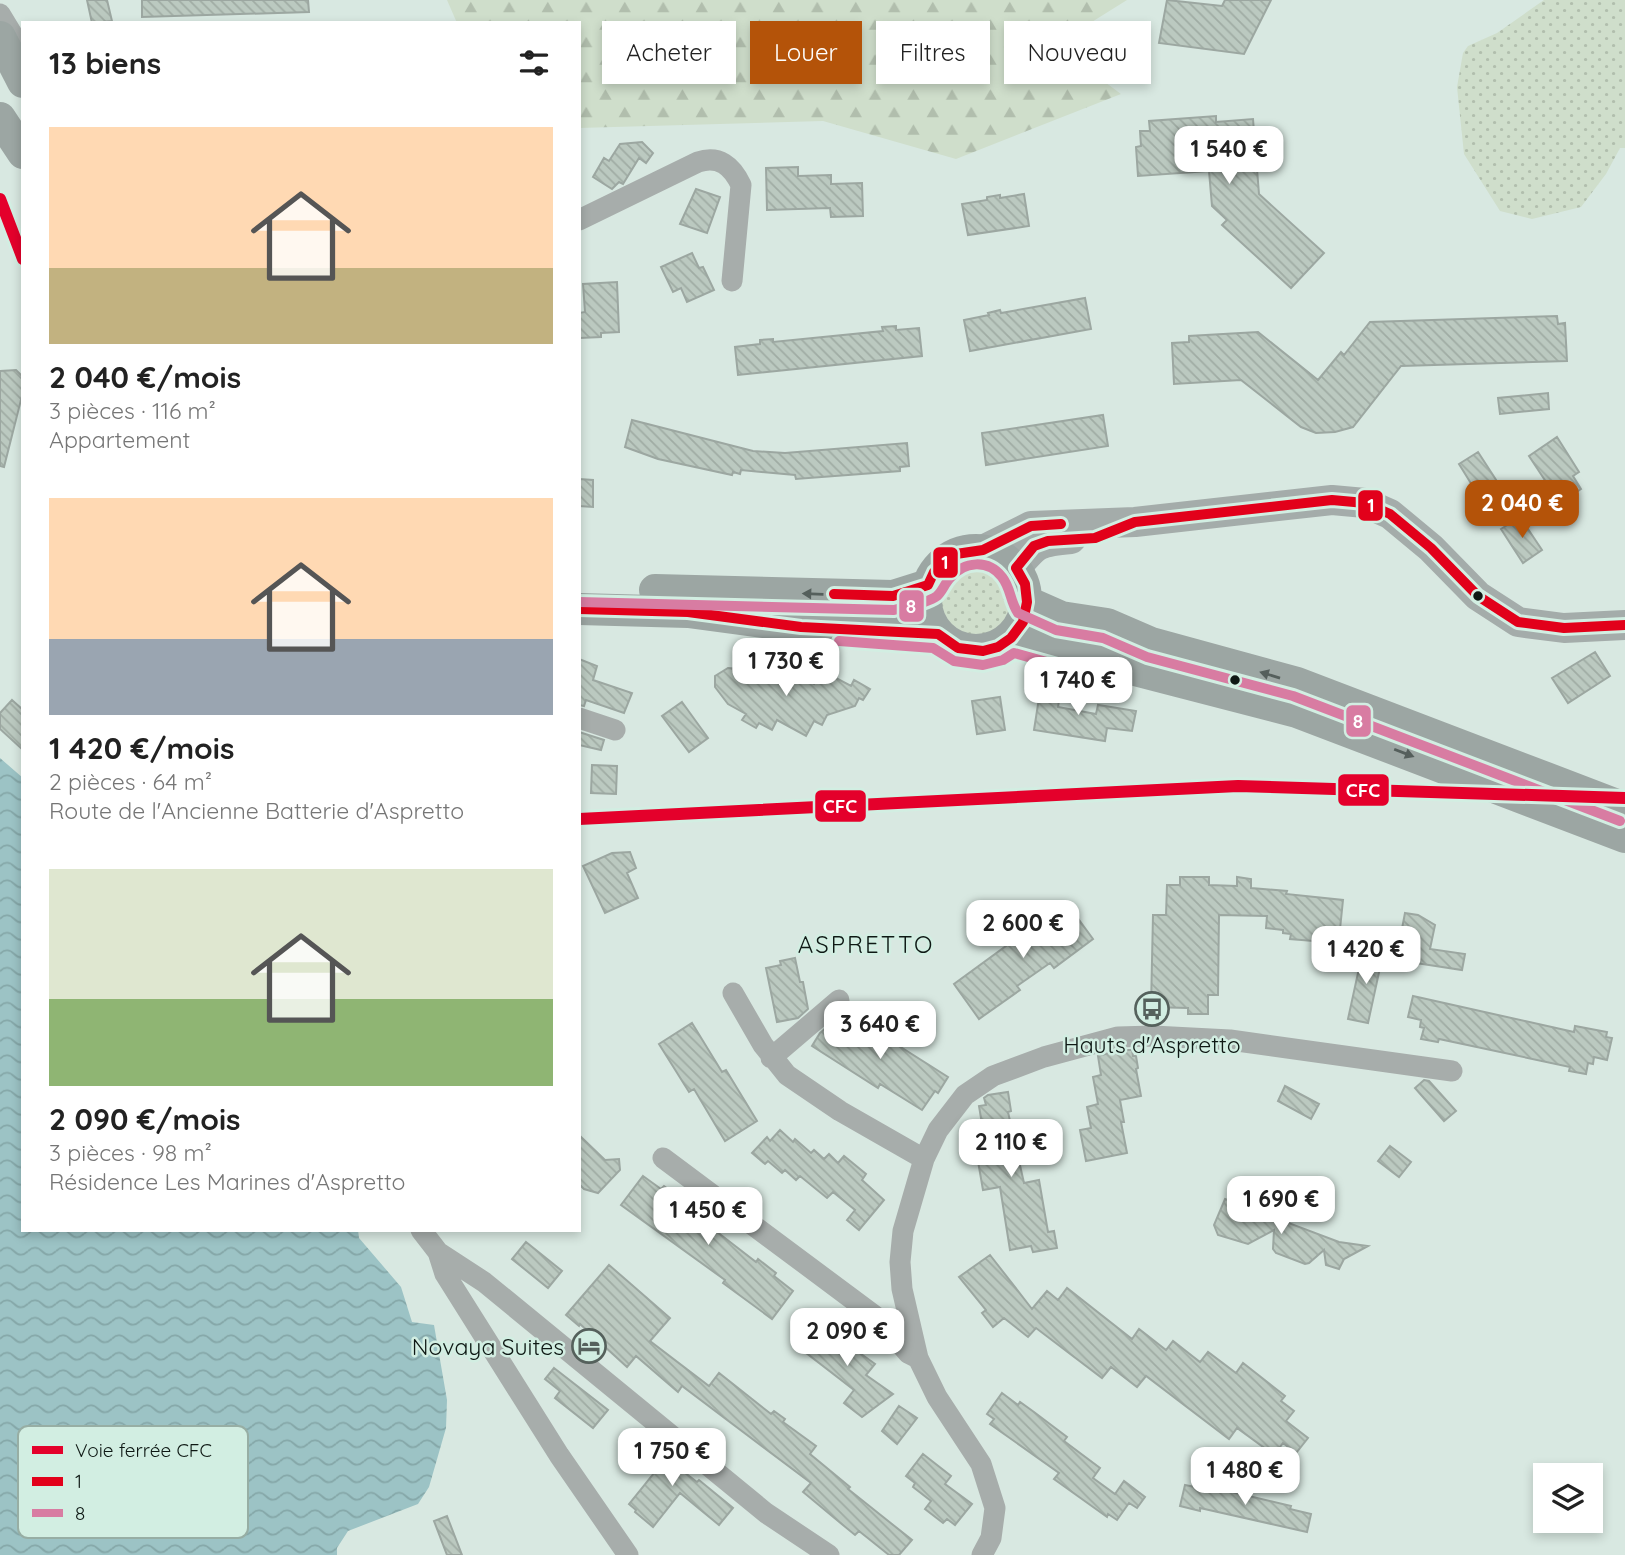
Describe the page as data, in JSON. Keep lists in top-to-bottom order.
{
  "districts": ["ASPRETTO"],
  "places": {
    "bus stop": ["Hauts d'Aspretto"],
    "hotel": ["Novaya Suites"]
  },
  "lines": ["rail line CFC", "transit line 1", "transit line 8"],
  "legend": ["Voie ferrée CFC", "1", "8"],
  "page": {
    "chip": [
      "Acheter",
      "Louer",
      "Filtres",
      "Nouveau"
    ],
    "heading": "13 biens",
    "list": [
      {
        "name": "2 040 €/mois",
        "note": "3 pièces · 116 m² · Appartement"
      },
      {
        "name": "1 420 €/mois",
        "note": "2 pièces · 64 m² · Route de l'Ancienne Batterie d'Aspretto"
      },
      {
        "name": "2 090 €/mois",
        "note": "3 pièces · 98 m² · Résidence Les Marines d'Aspretto"
      }
    ],
    "price": [
      "1 540 €",
      "2 040 €",
      "1 730 €",
      "1 740 €",
      "2 600 €",
      "1 420 €",
      "3 640 €",
      "2 110 €",
      "1 690 €",
      "1 450 €",
      "2 090 €",
      "1 750 €",
      "1 480 €"
    ]
  }
}
